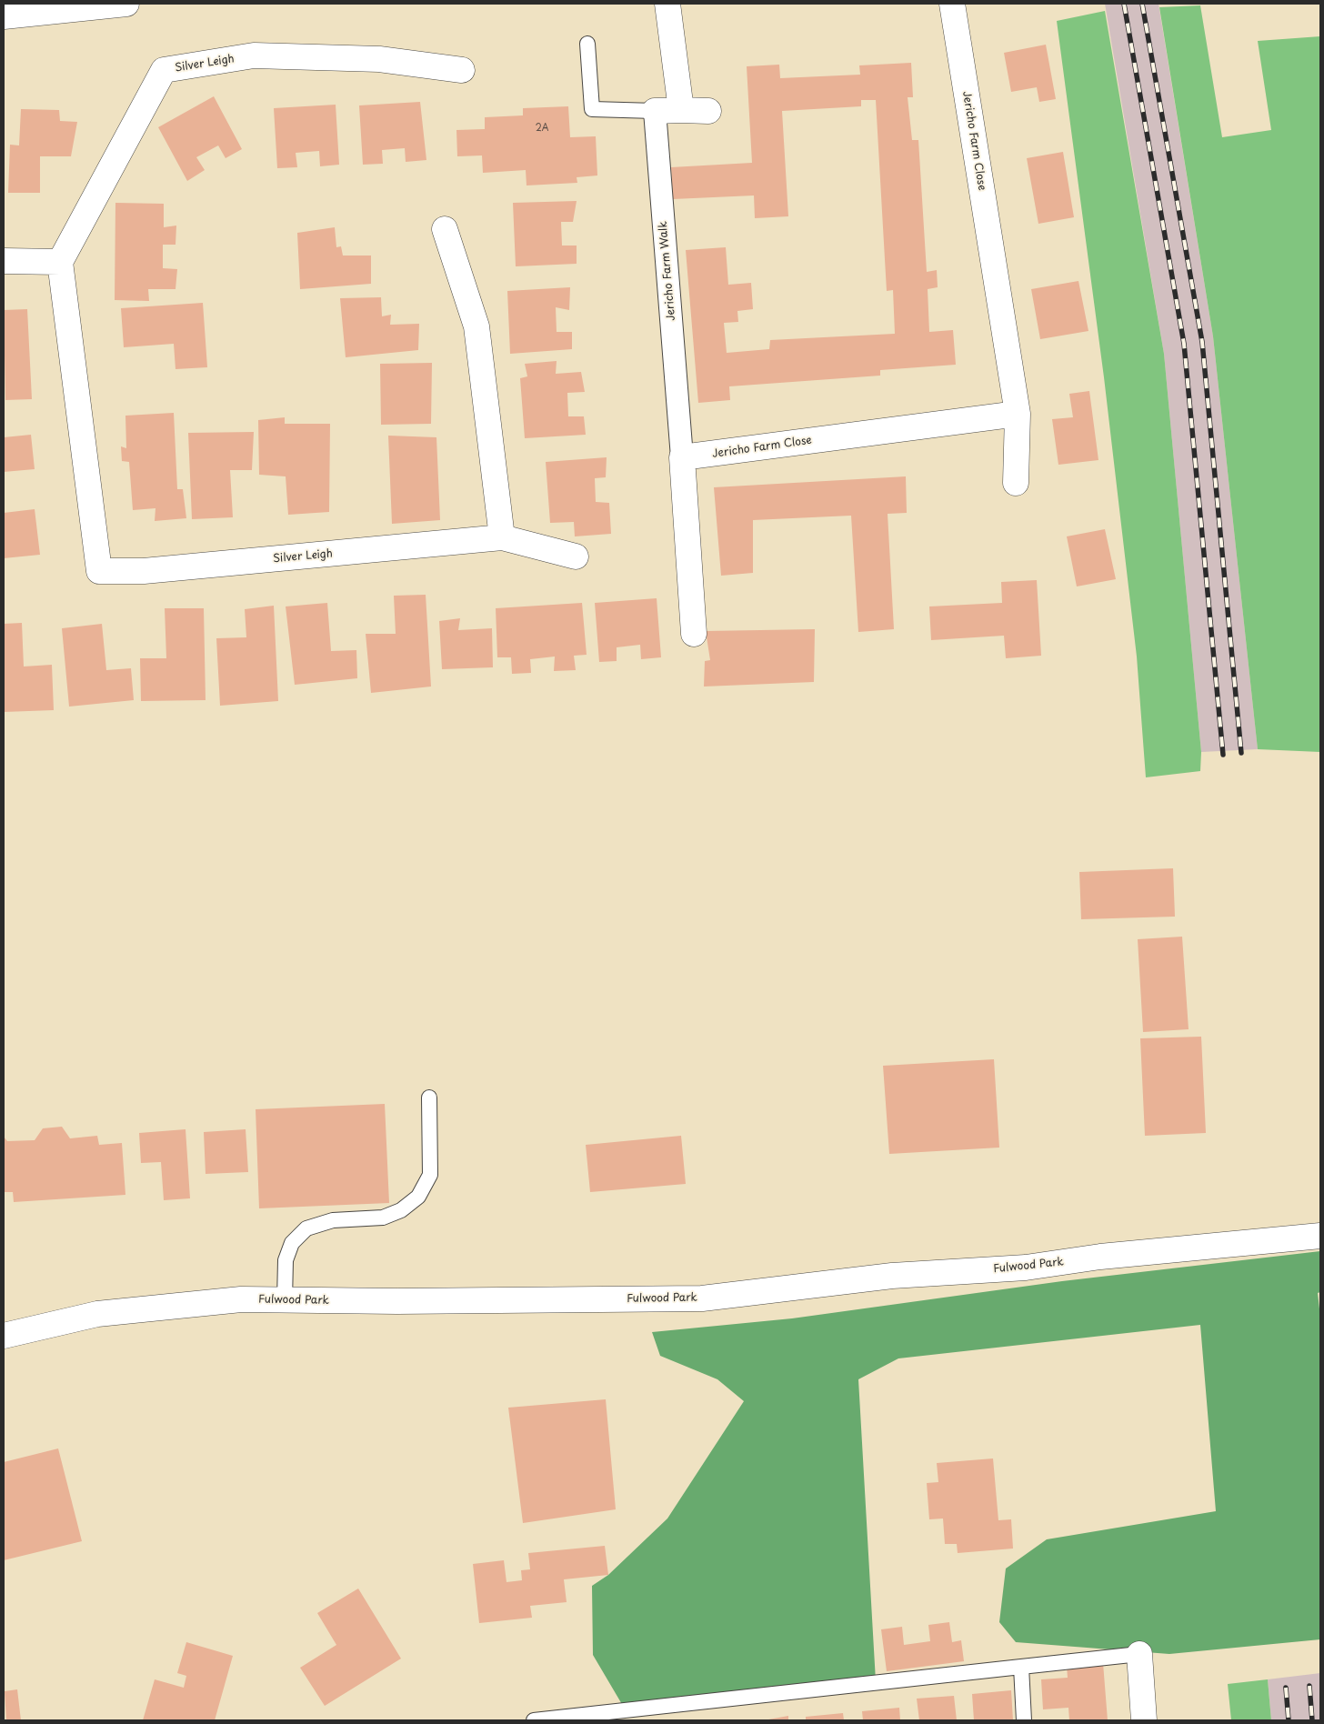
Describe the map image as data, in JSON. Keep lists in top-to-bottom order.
{
  "streets": {
    "street": [
      "Silver Leigh",
      "Jericho Farm Close",
      "Jericho Farm Walk",
      "Fulwood Park"
    ]
  },
  "crossings": [
    ["Jericho Farm Close", "Jericho Farm Walk"]
  ],
  "house_numbers": ["2A"]
}
